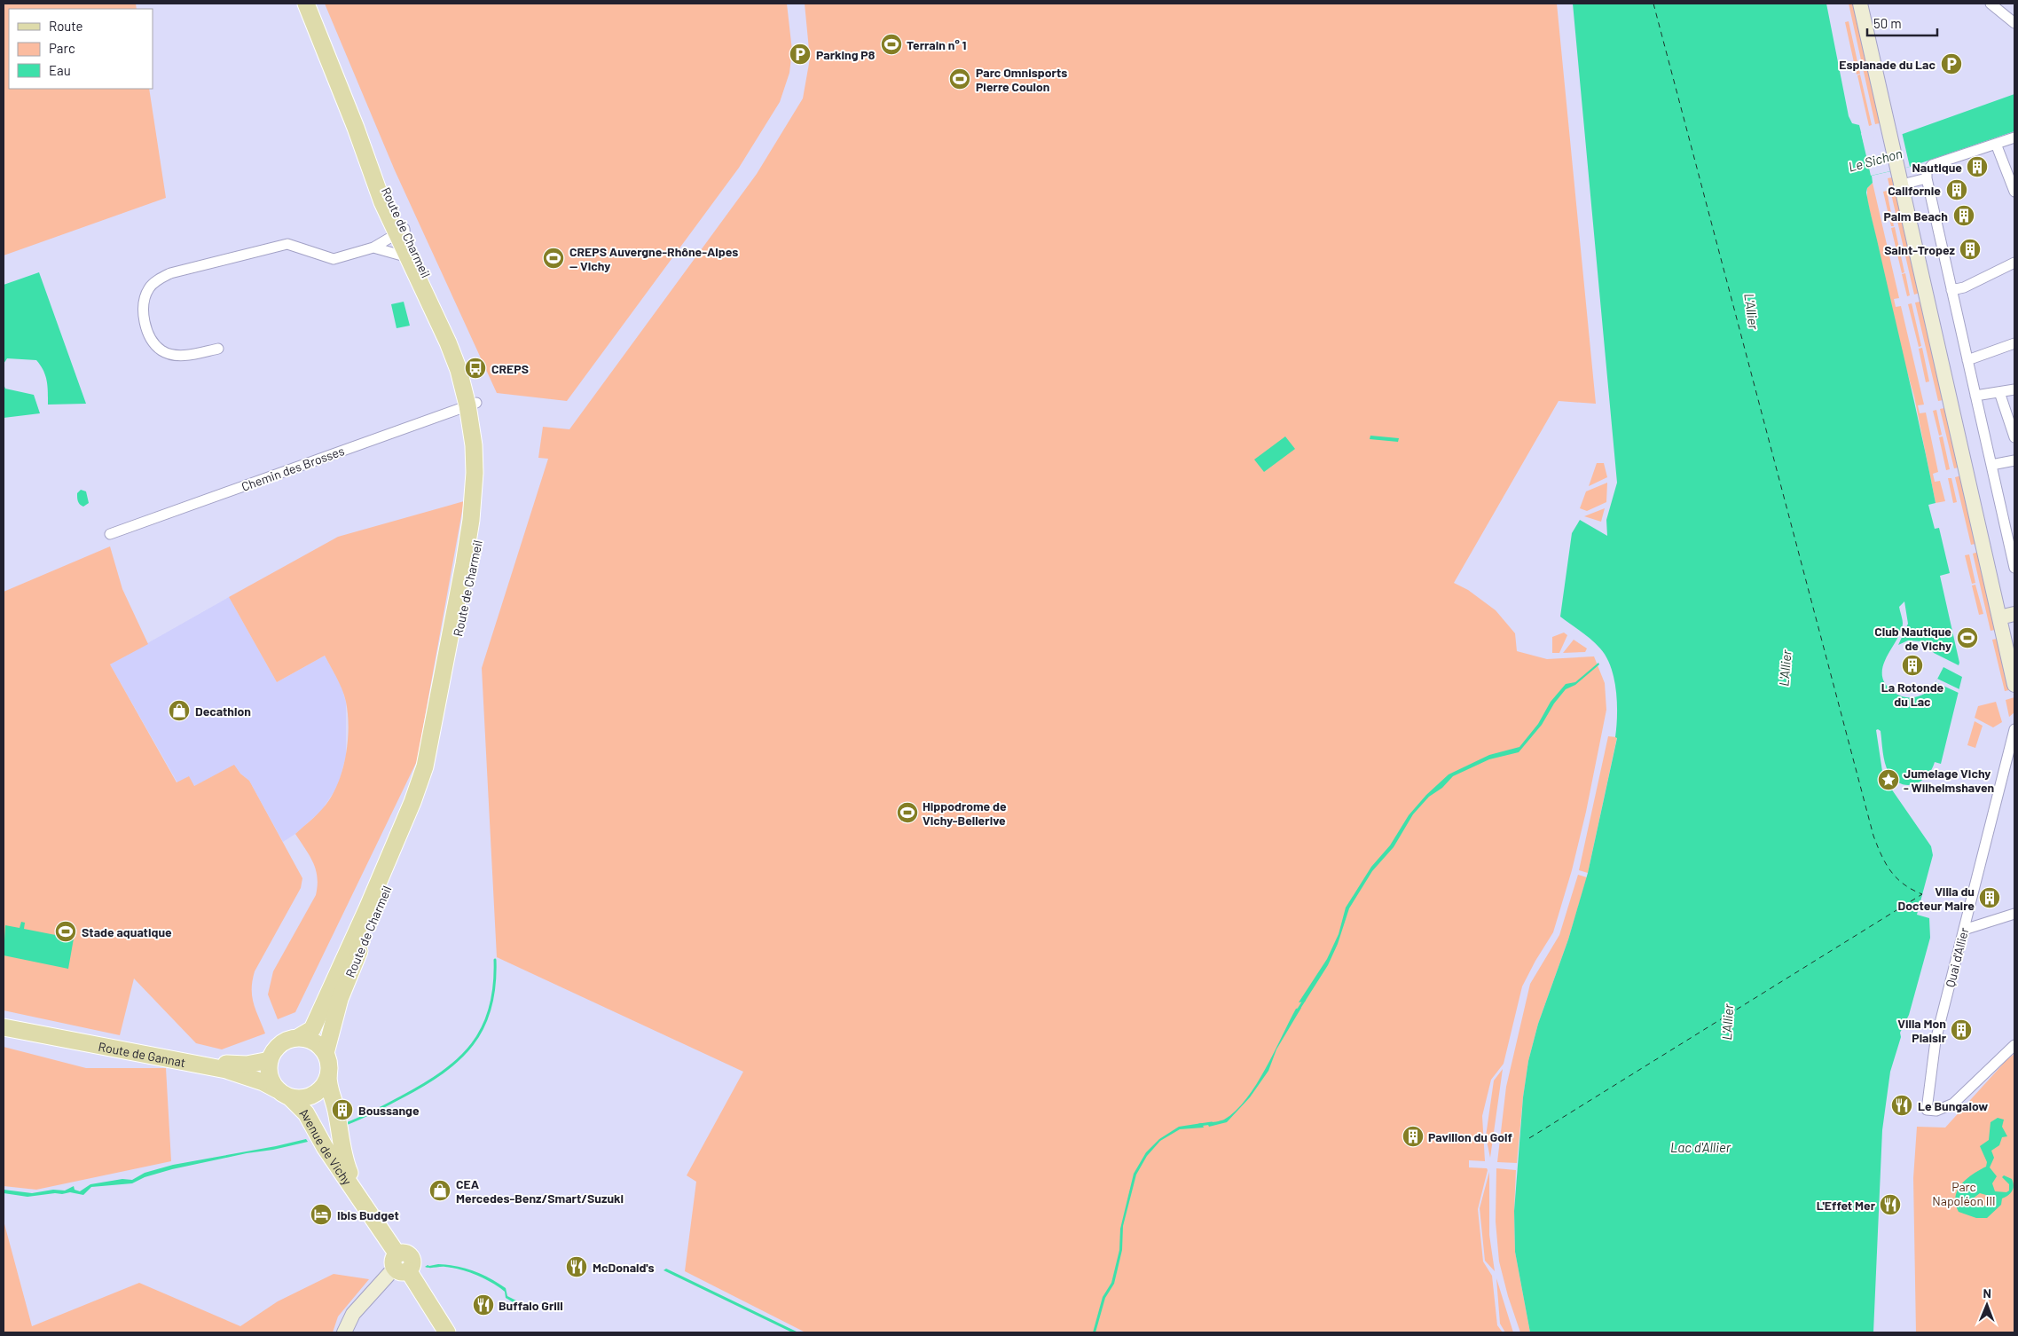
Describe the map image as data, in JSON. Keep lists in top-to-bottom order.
{
  "streets": {
    "main road": ["Route de Charmeil", "Route de Gannat", "Avenue de Vichy"],
    "street": ["Chemin des Brosses", "Quai d'Allier"]
  },
  "crossings": [
    ["Route de Charmeil", "Chemin des Brosses"],
    ["Route de Charmeil", "Route de Gannat"],
    ["Route de Charmeil", "Avenue de Vichy"],
    ["Route de Gannat", "Avenue de Vichy"]
  ],
  "water": ["Le Sichon", "L'Allier", "Lac d'Allier"],
  "parks": ["Parc Napoléon III"],
  "places": {
    "sports": [
      "Terrain n° 1",
      "Parc Omnisports Pierre Coulon",
      "CREPS Auvergne-Rhône-Alpes — Vichy",
      "Club Nautique de Vichy",
      "Hippodrome de Vichy-Bellerive",
      "Stade aquatique"
    ],
    "parking": ["Parking P8", "Esplanade du Lac"],
    "building": [
      "Nautique",
      "Californie",
      "Palm Beach",
      "Saint-Tropez",
      "La Rotonde du Lac",
      "Villa du Docteur Maire",
      "Villa Mon Plaisir",
      "Boussange",
      "Pavillon du Golf"
    ],
    "bus stop": ["CREPS"],
    "shop": ["Decathlon", "CEA Mercedes-Benz/Smart/Suzuki"],
    "place": ["Jumelage Vichy - Wilhelmshaven"],
    "restaurant": [
      "Le Bungalow",
      "L'Effet Mer",
      "McDonald's",
      "Buffalo Grill"
    ],
    "hotel": ["Ibis Budget"]
  },
  "legend": ["Route", "Parc", "Eau"],
  "scale_bar": "50 m",
  "north": "top"
}
